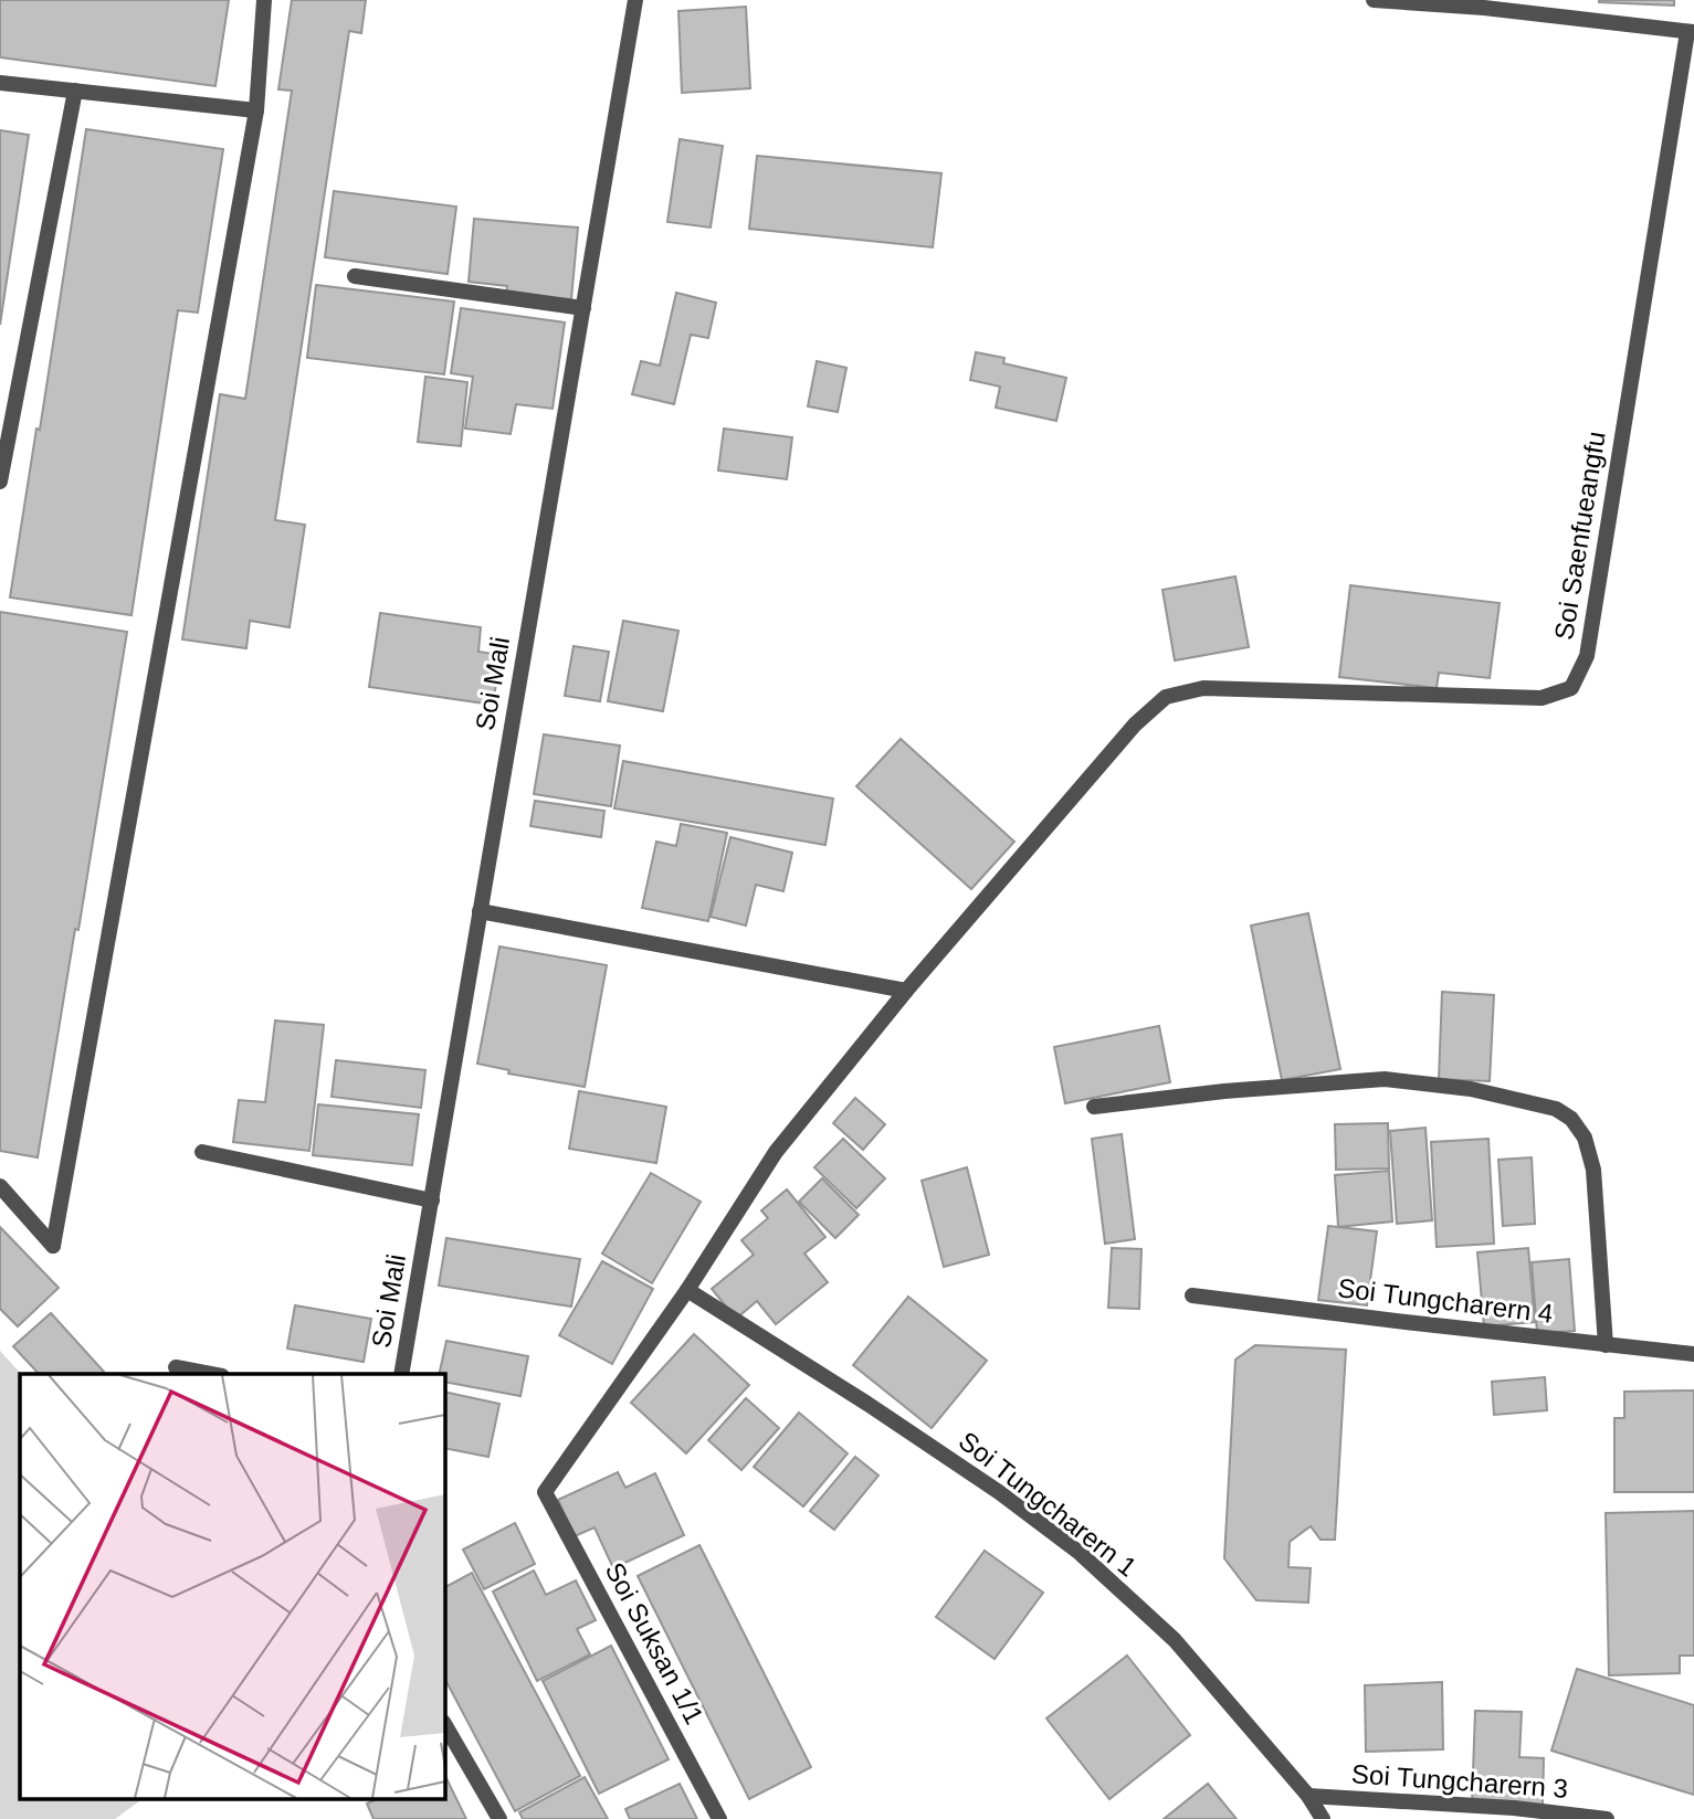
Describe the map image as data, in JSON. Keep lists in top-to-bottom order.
{
  "streets": {
    "street": [
      "Soi Saenfueangfu",
      "Soi Mali",
      "Soi Tungcharern 4",
      "Soi Tungcharern 1",
      "Soi Suksan 1/1",
      "Soi Tungcharern 3"
    ]
  },
  "crossings": [
    ["Soi Tungcharern 1", "Soi Suksan 1/1"],
    ["Soi Tungcharern 1", "Soi Tungcharern 3"]
  ]
}
